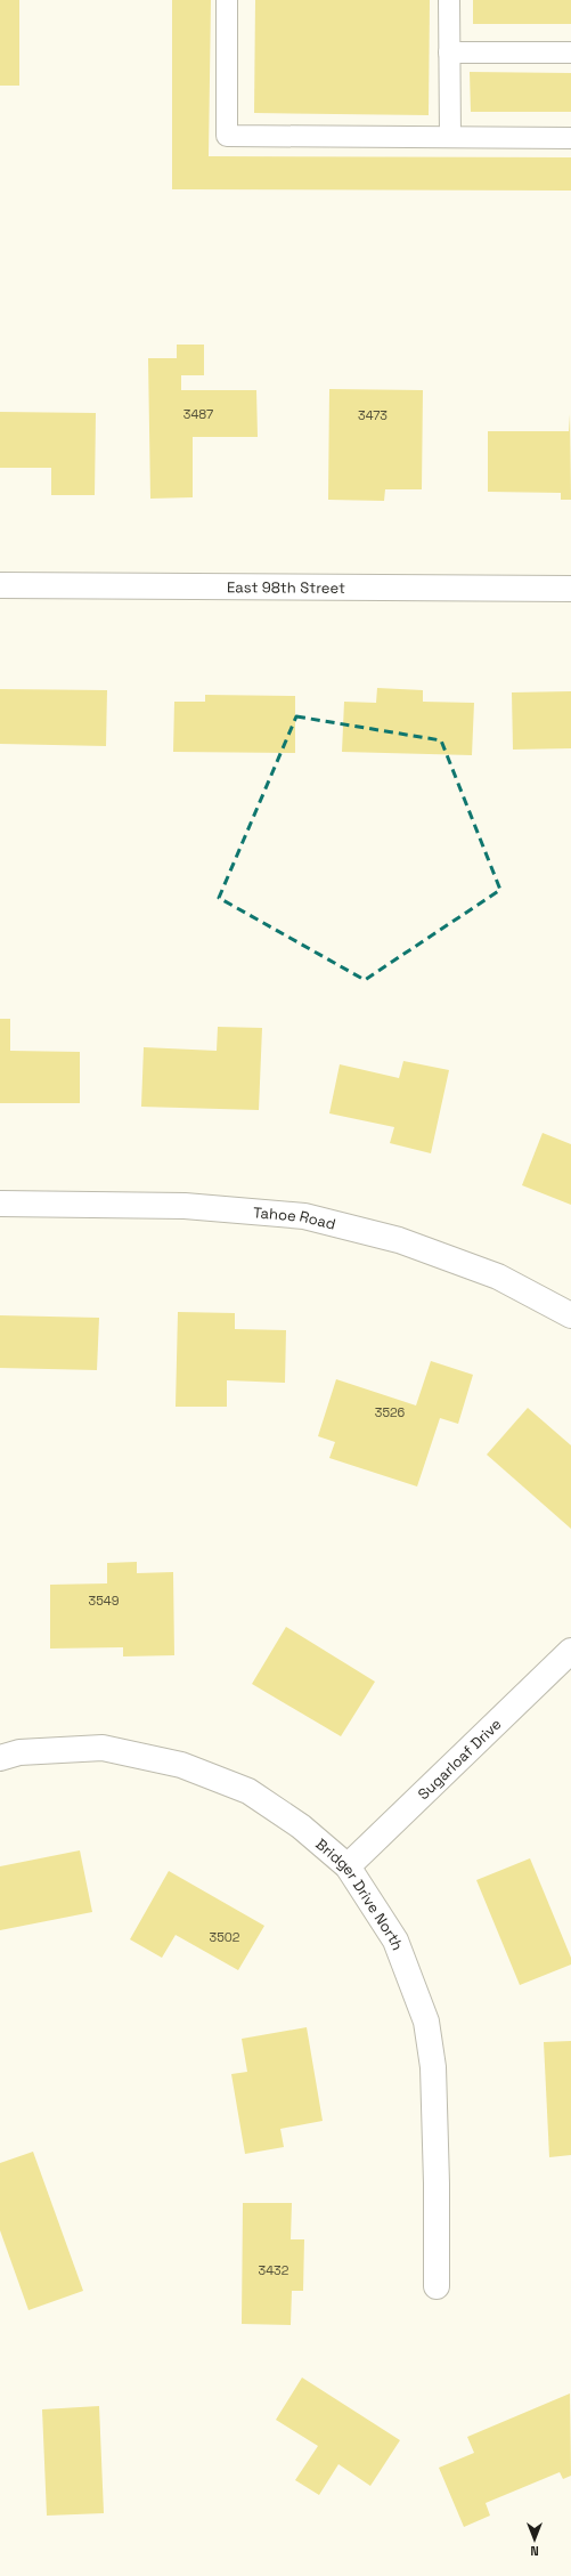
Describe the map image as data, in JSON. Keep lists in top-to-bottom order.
{
  "streets": {
    "street": [
      "East 98th Street",
      "Tahoe Road",
      "Sugarloaf Drive",
      "Bridger Drive North"
    ]
  },
  "crossings": [
    ["Sugarloaf Drive", "Bridger Drive North"]
  ],
  "house_numbers": [
    "3487",
    "3473",
    "3526",
    "3549",
    "3502",
    "3432"
  ],
  "north": "bottom"
}
